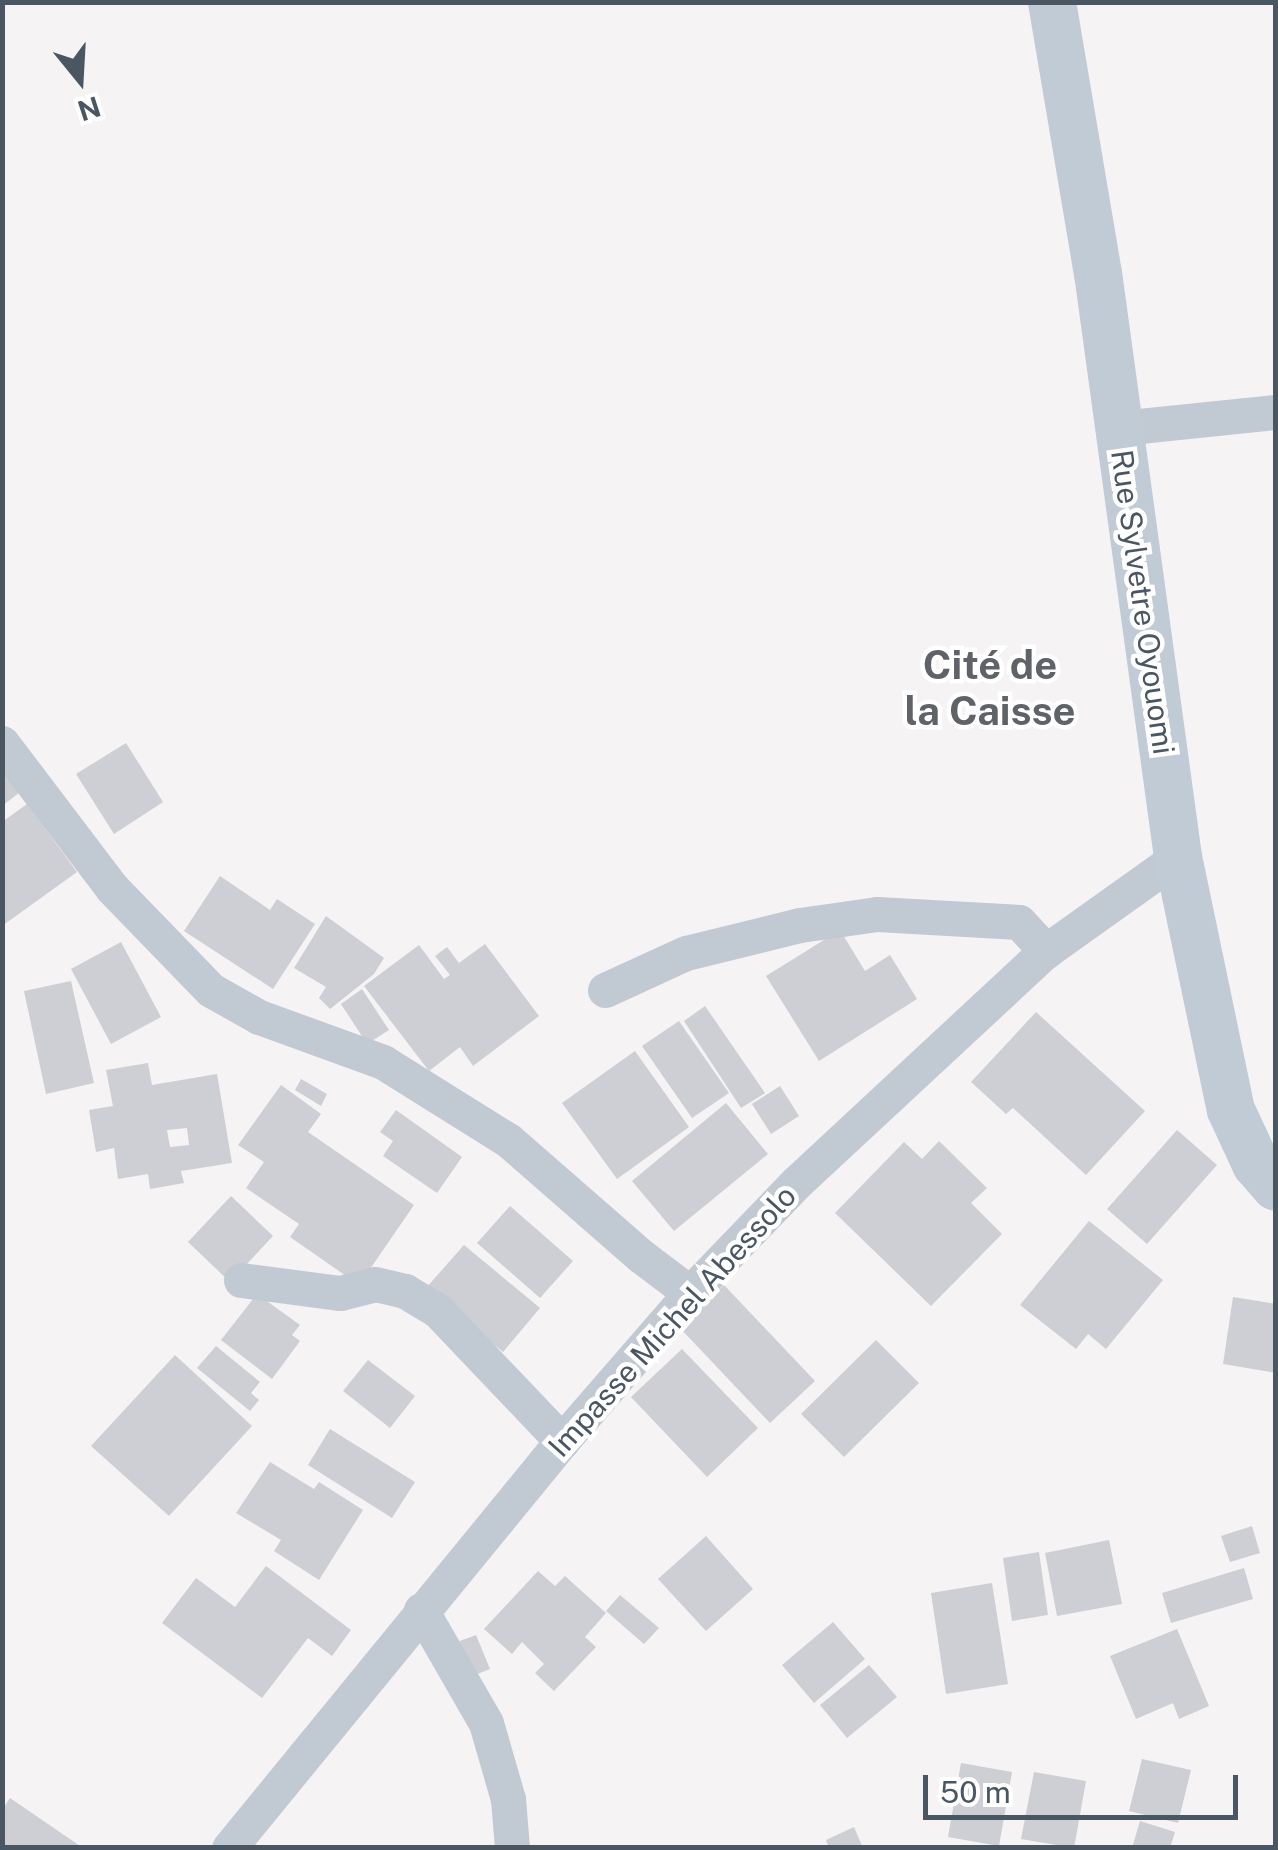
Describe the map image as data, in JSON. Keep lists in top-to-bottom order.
{
  "streets": {
    "street": ["Rue Sylvetre Oyouomi", "Impasse Michel Abessolo"]
  },
  "crossings": [
    ["Rue Sylvetre Oyouomi", "Impasse Michel Abessolo"]
  ],
  "districts": ["Cité de la Caisse"],
  "scale_bar": "50 m",
  "north": "bottom"
}
